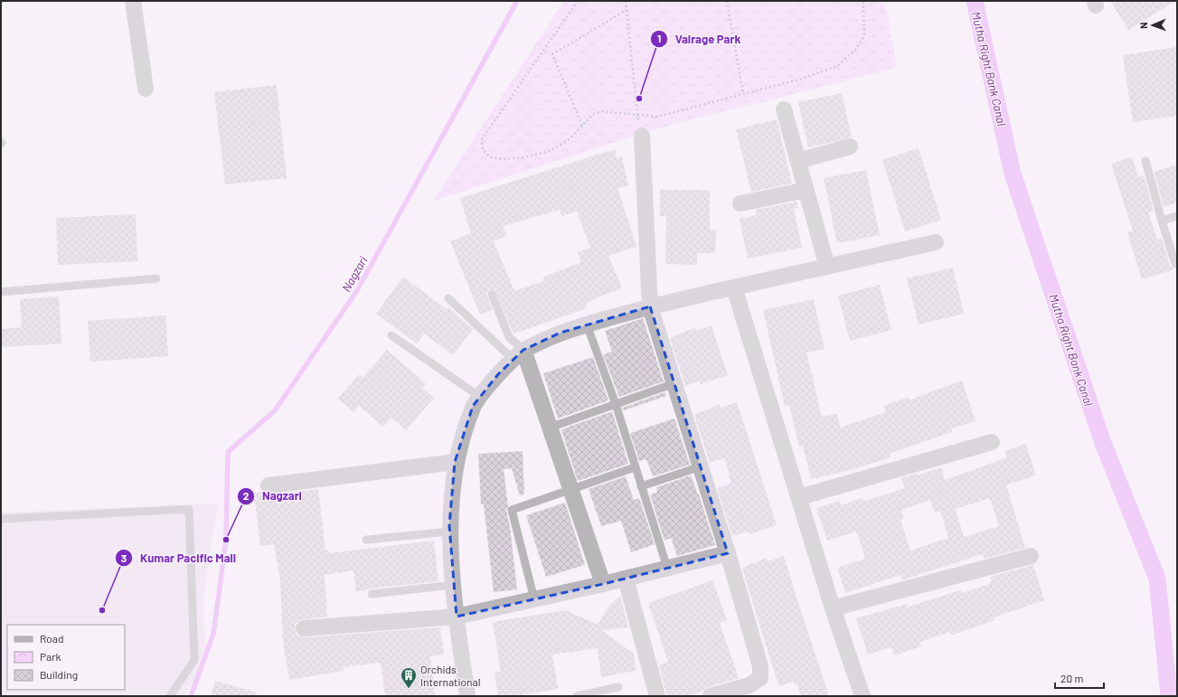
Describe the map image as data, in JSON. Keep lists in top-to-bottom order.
{
  "water": ["Mutha Right Bank Canal", "Nagzari"],
  "places": {
    "other": ["Vairage Park", "Nagzari", "Kumar Pacific Mall"],
    "building": ["Orchids International"]
  },
  "legend": ["Road", "Park", "Building"],
  "scale_bar": "20 m",
  "north": "left"
}
